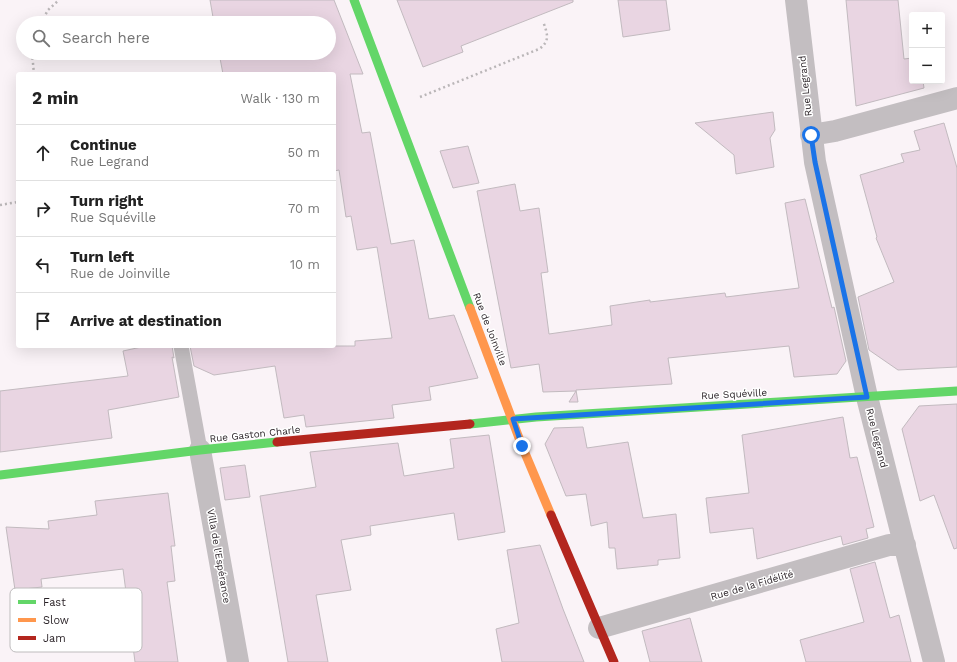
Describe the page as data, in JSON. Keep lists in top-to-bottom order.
{
  "streets": {
    "street": [
      "Rue Legrand",
      "Rue de Joinville",
      "Rue Squéville",
      "Rue Gaston Charle",
      "Villa de l'Espérance",
      "Rue de la Fidélité"
    ]
  },
  "crossings": [
    ["Rue Legrand", "Rue Squéville"],
    ["Rue Legrand", "Rue de la Fidélité"],
    ["Rue de Joinville", "Rue Squéville"],
    ["Rue de Joinville", "Rue Gaston Charle"],
    ["Rue de Joinville", "Rue de la Fidélité"],
    ["Rue Squéville", "Rue Gaston Charle"],
    ["Rue Gaston Charle", "Villa de l'Espérance"]
  ],
  "legend": ["Fast", "Slow", "Jam"],
  "page": {
    "map_buttons": ["+", "−"],
    "search": "Search here",
    "heading": ["2 min", "Walk · 130 m"],
    "list": [
      ["Continue", "Rue Legrand", "50 m"],
      ["Turn right", "Rue Squéville", "70 m"],
      ["Turn left", "Rue de Joinville", "10 m"],
      "Arrive at destination"
    ]
  }
}
